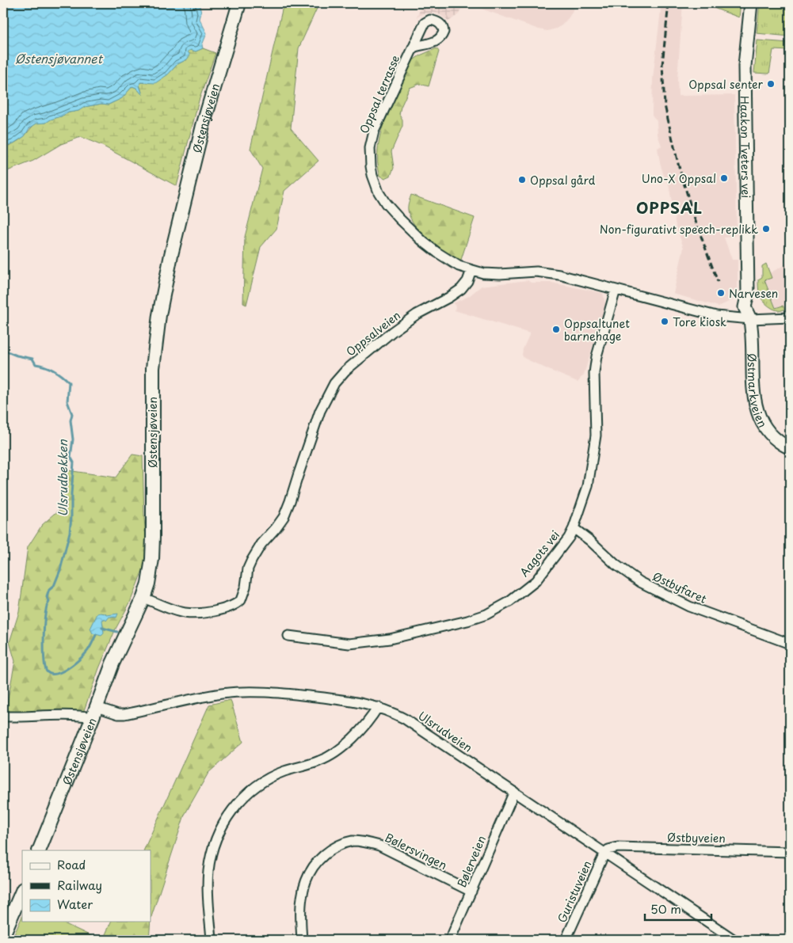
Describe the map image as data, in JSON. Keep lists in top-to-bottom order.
{
  "streets": {
    "main road": ["Østensjøveien"],
    "street": [
      "Oppsal terrasse",
      "Haakon Tveters vei",
      "Oppsalveien",
      "Østmarkveien",
      "Aagots vei",
      "Østbyfaret",
      "Ulsrudveien",
      "Østbyveien",
      "Bølersvingen",
      "Bølerveien",
      "Guristuveien"
    ]
  },
  "crossings": [
    ["Oppsal terrasse", "Oppsalveien"],
    ["Østensjøveien", "Oppsalveien"],
    ["Østensjøveien", "Ulsrudveien"],
    ["Haakon Tveters vei", "Østmarkveien"],
    ["Aagots vei", "Østbyfaret"],
    ["Ulsrudveien", "Østbyveien"],
    ["Ulsrudveien", "Bølerveien"],
    ["Ulsrudveien", "Guristuveien"],
    ["Østbyveien", "Guristuveien"],
    ["Bølersvingen", "Bølerveien"]
  ],
  "districts": ["OPPSAL"],
  "water": ["Østensjøvannet", "Ulsrudbekken"],
  "places": [
    "Oppsal senter",
    "Uno-X Oppsal",
    "Oppsal gård",
    "Non-figurativt speech-replikk",
    "Narvesen",
    "Tore kiosk",
    "Oppsaltunet barnehage"
  ],
  "legend": ["Road", "Railway", "Water"],
  "scale_bar": "50 m"
}
